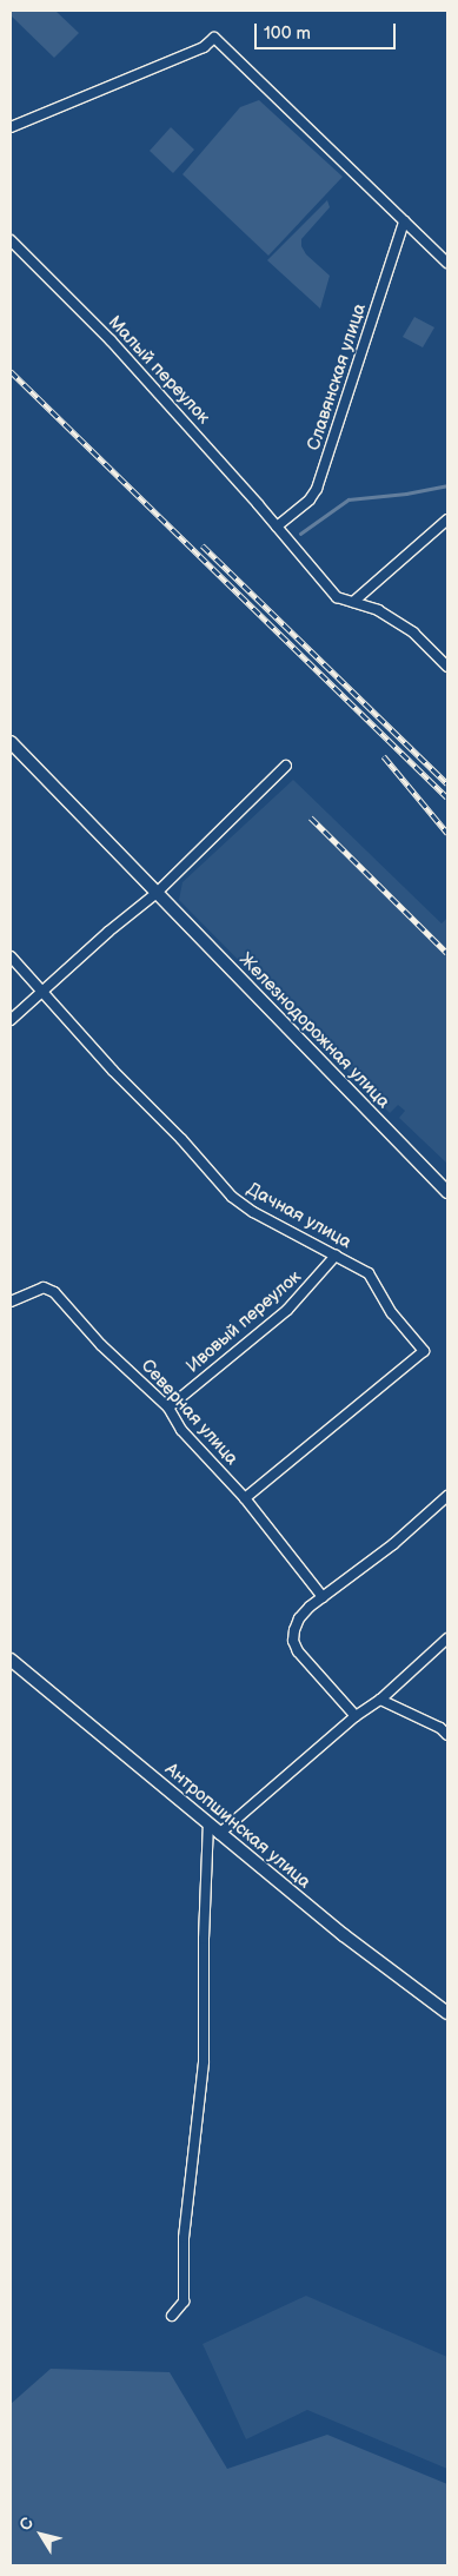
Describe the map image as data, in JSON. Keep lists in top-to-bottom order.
{
  "streets": {
    "street": [
      "Малый переулок",
      "Славянская улица",
      "Железнодорожная улица",
      "Дачная улица",
      "Ивовый переулок",
      "Северная улица",
      "Антропшинская улица"
    ]
  },
  "crossings": [
    ["Малый переулок", "Славянская улица"],
    ["Дачная улица", "Ивовый переулок"],
    ["Дачная улица", "Северная улица"],
    ["Ивовый переулок", "Северная улица"]
  ],
  "scale_bar": "100 m",
  "north": "top left"
}
